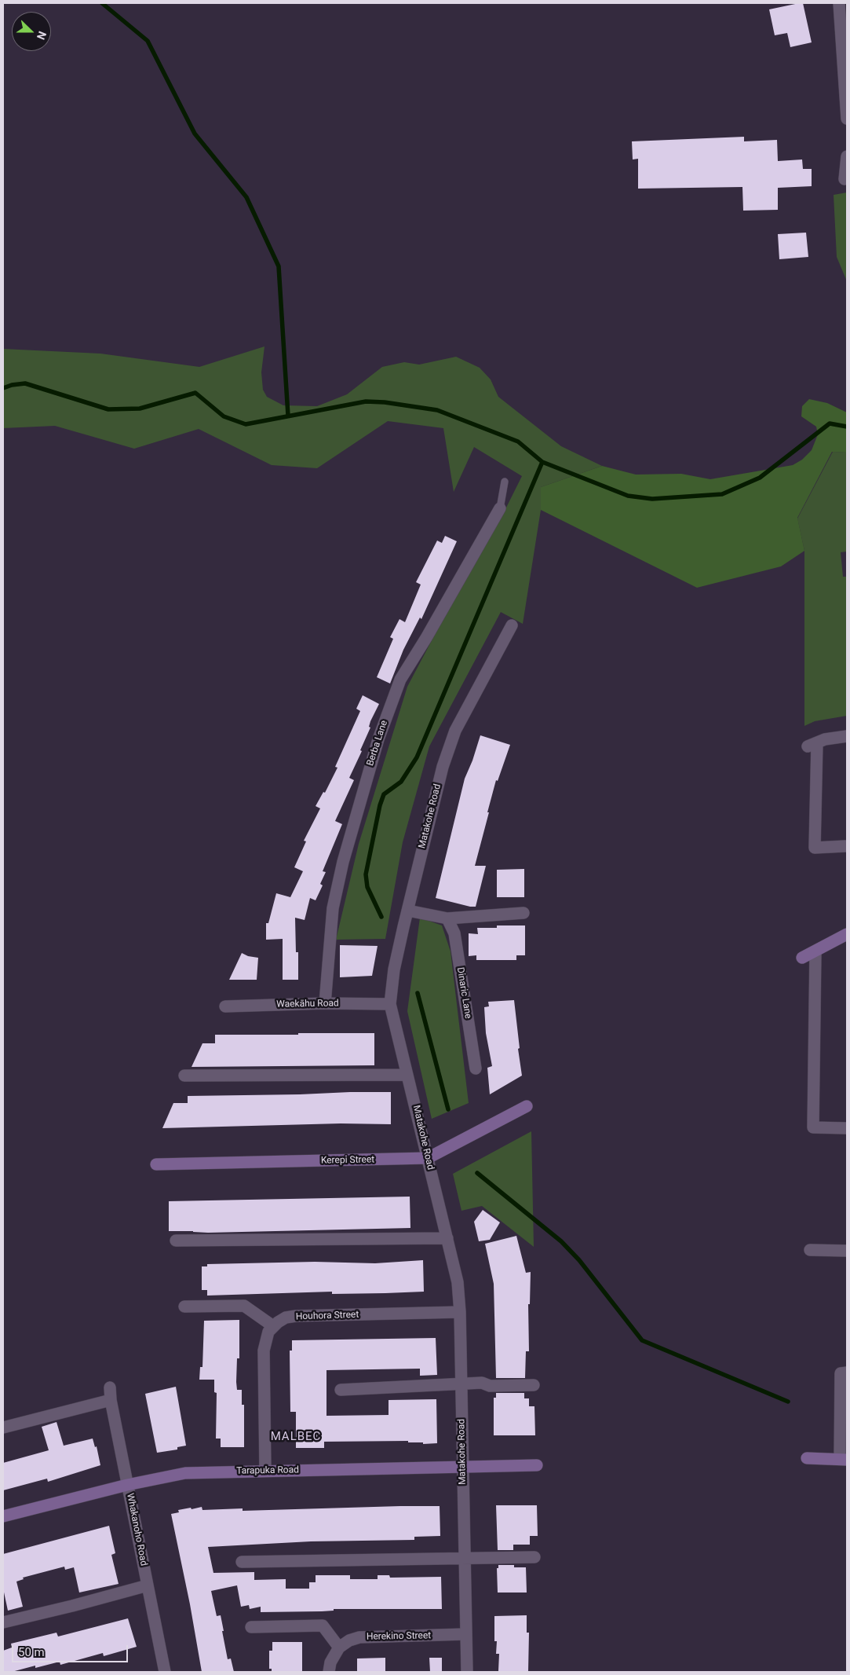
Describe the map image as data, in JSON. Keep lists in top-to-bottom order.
{
  "streets": {
    "street": [
      "Berba Lane",
      "Matakohe Road",
      "Dinaric Lane",
      "Waekāhu Road",
      "Kerepi Street",
      "Houhora Street",
      "Tarapuka Road",
      "Whakanoho Road",
      "Herekino Street"
    ]
  },
  "crossings": [
    ["Berba Lane", "Waekāhu Road"],
    ["Matakohe Road", "Waekāhu Road"],
    ["Matakohe Road", "Kerepi Street"],
    ["Matakohe Road", "Houhora Street"],
    ["Matakohe Road", "Tarapuka Road"],
    ["Matakohe Road", "Herekino Street"],
    ["Tarapuka Road", "Whakanoho Road"]
  ],
  "districts": ["MALBEC"],
  "scale_bar": "50 m",
  "north": "right"
}
